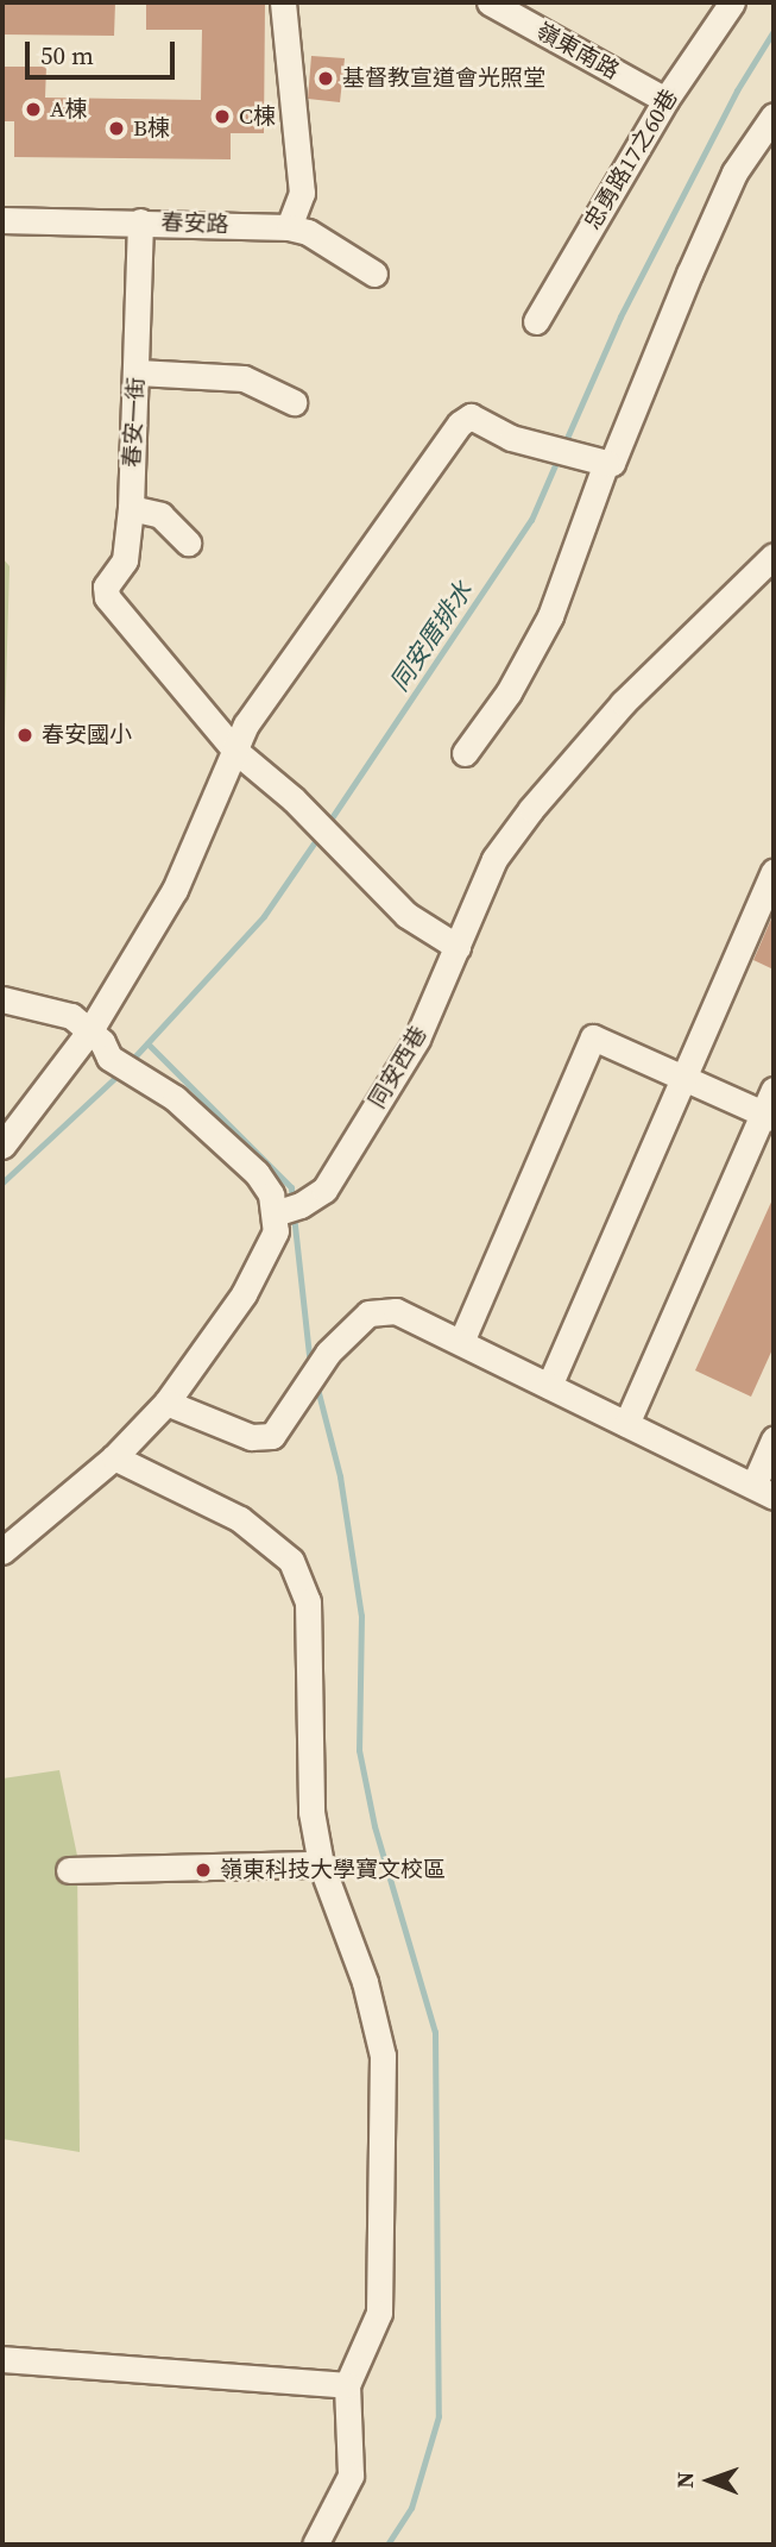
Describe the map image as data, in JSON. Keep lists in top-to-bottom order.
{
  "streets": {
    "street": [
      "嶺東南路",
      "忠勇路17之60巷",
      "春安路",
      "春安一街",
      "同安西巷"
    ]
  },
  "crossings": [
    ["嶺東南路", "忠勇路17之60巷"],
    ["春安路", "春安一街"]
  ],
  "water": ["同安厝排水"],
  "places": [
    "基督教宣道會光照堂",
    "A棟",
    "C棟",
    "B棟",
    "春安國小",
    "嶺東科技大學寶文校區"
  ],
  "scale_bar": "50 m",
  "north": "left"
}
